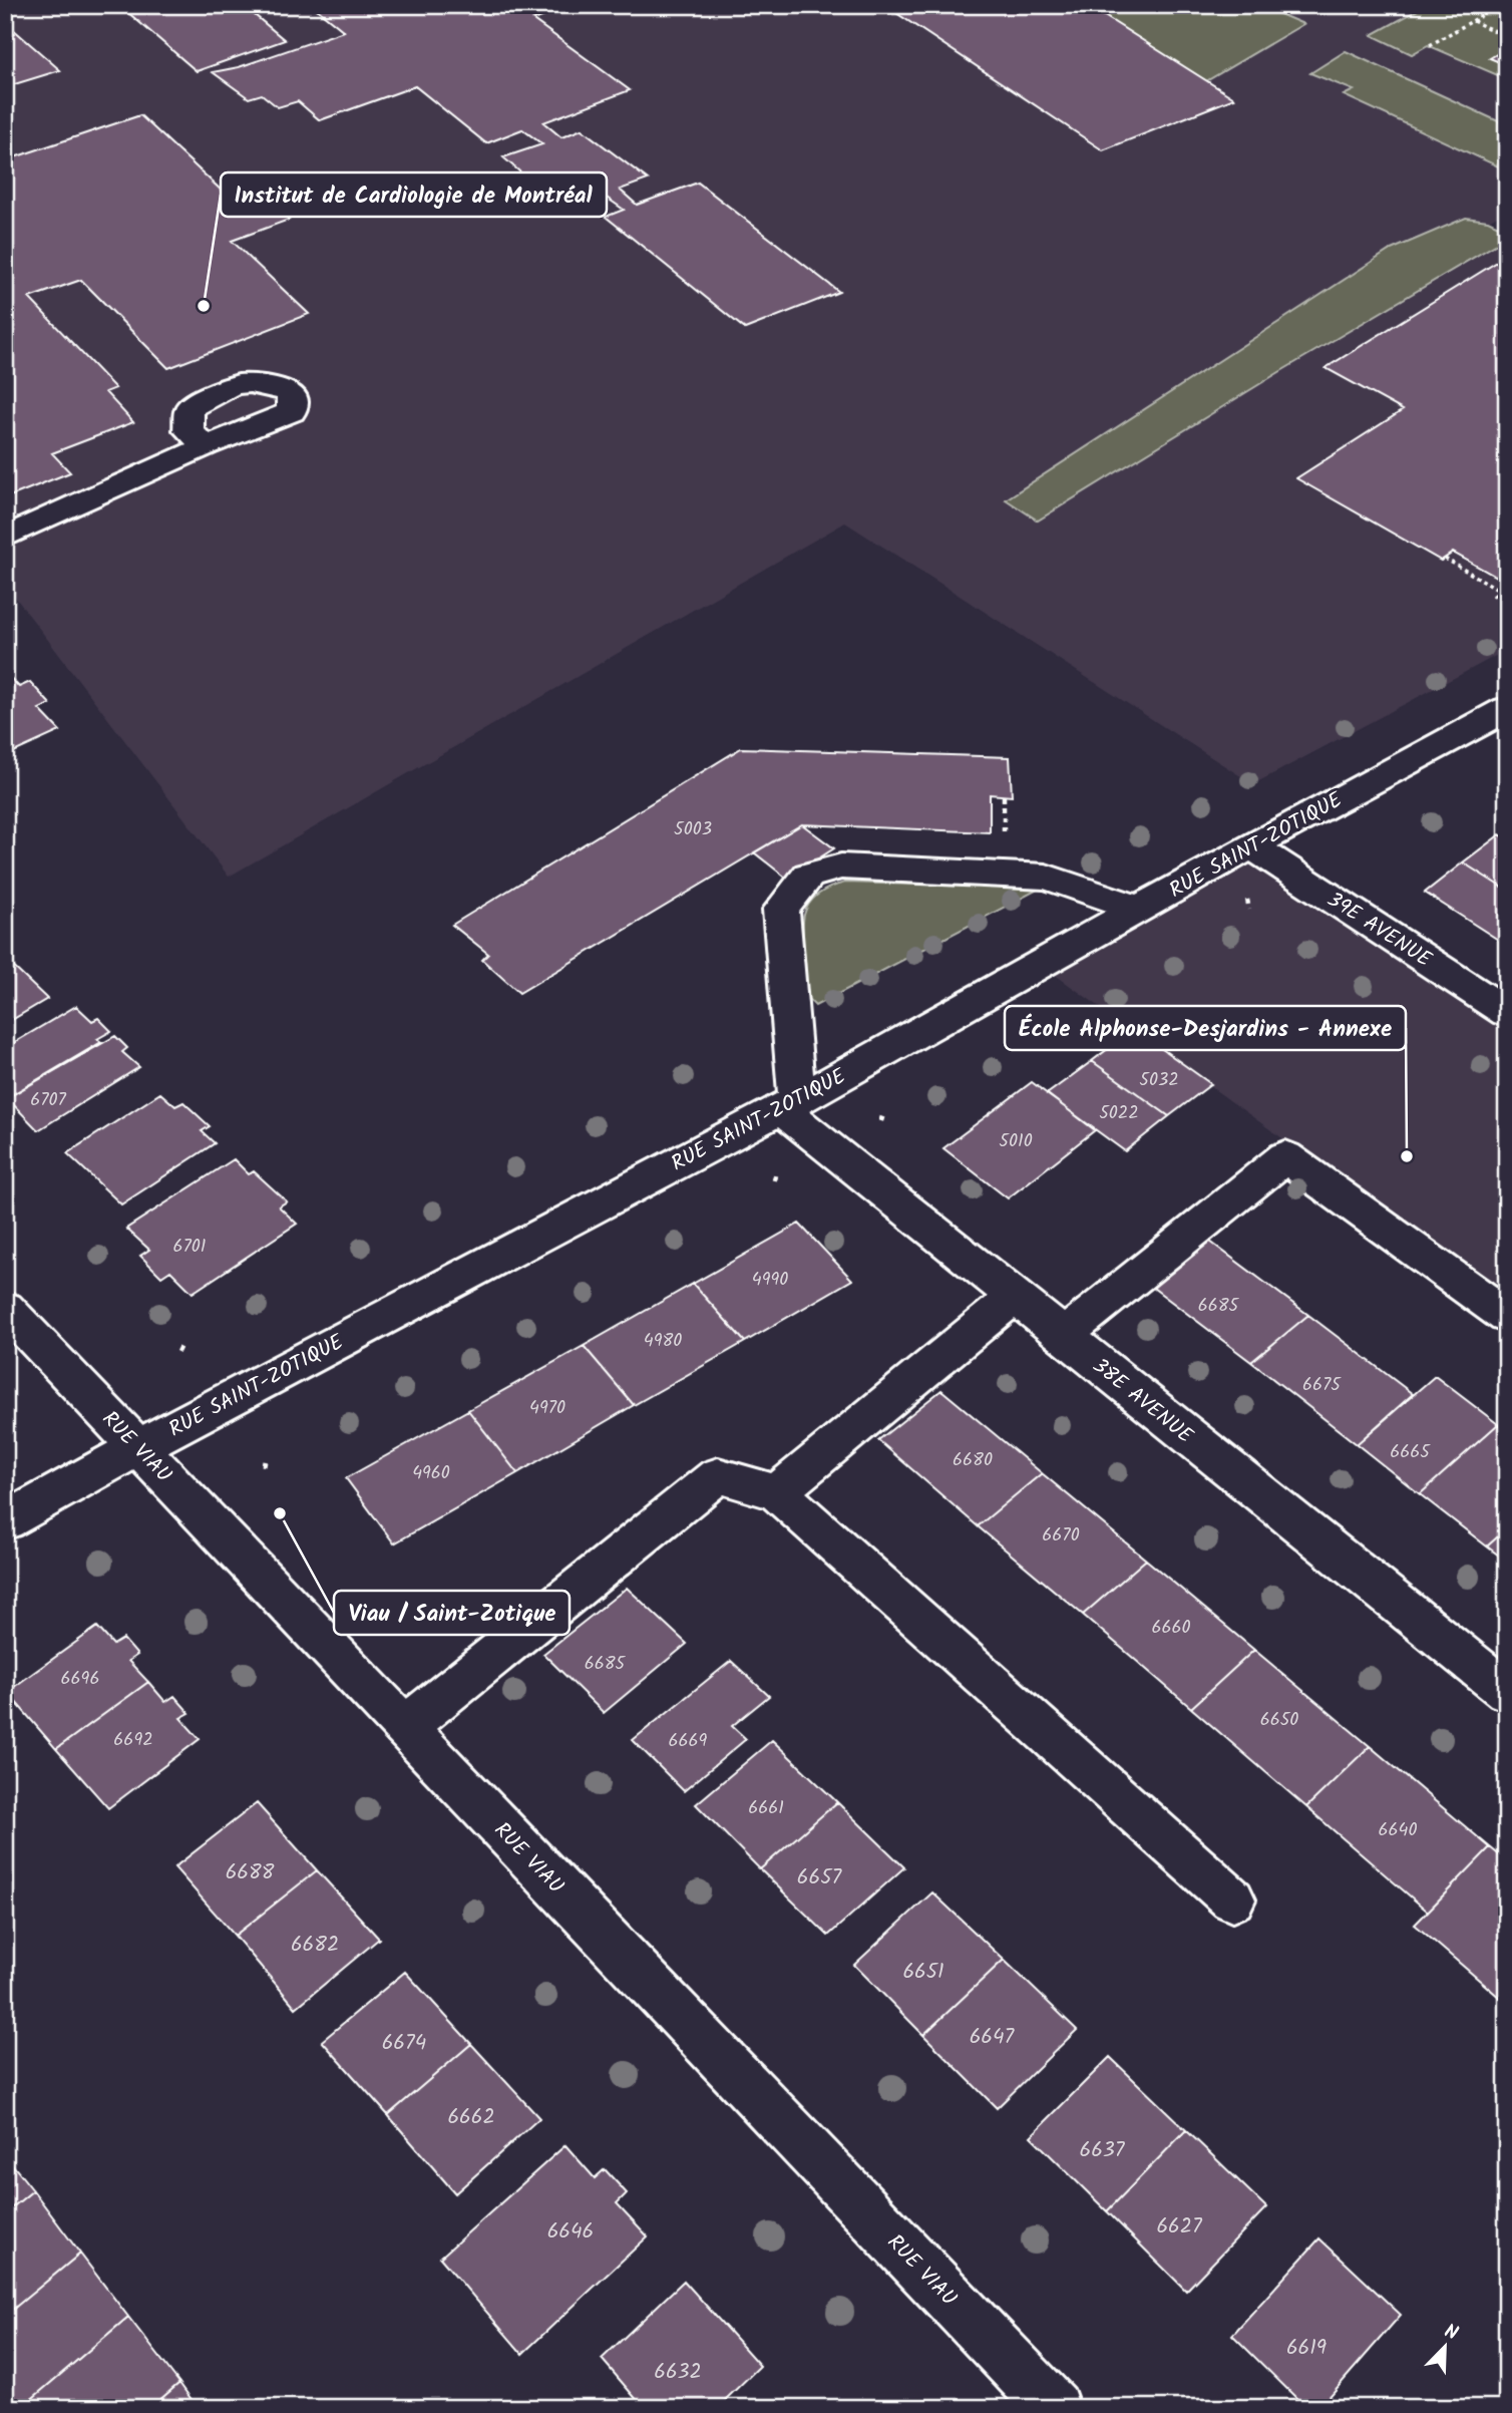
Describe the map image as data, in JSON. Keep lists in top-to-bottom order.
{
  "streets": {
    "street": [
      "RUE SAINT-ZOTIQUE",
      "39E AVENUE",
      "38E AVENUE",
      "RUE VIAU"
    ]
  },
  "crossings": [
    ["RUE SAINT-ZOTIQUE", "39E AVENUE"],
    ["RUE SAINT-ZOTIQUE", "38E AVENUE"],
    ["RUE SAINT-ZOTIQUE", "RUE VIAU"]
  ],
  "places": ["Institut de Cardiologie de Montréal", "École Alphonse-Desjardins - Annexe", "Viau / Saint-Zotique"],
  "house_numbers": [
    "5003",
    "5032",
    "6707",
    "5022",
    "5010",
    "6701",
    "4990",
    "6685",
    "4980",
    "6675",
    "4970",
    "6665",
    "6680",
    "4960",
    "6670",
    "6660",
    "6685",
    "6696",
    "6650",
    "6692",
    "6669",
    "6661",
    "6640",
    "6688",
    "6657",
    "6682",
    "6651",
    "6647",
    "6674",
    "6662",
    "6637",
    "6627",
    "6646",
    "6619",
    "6632"
  ],
  "north": "top right"
}
